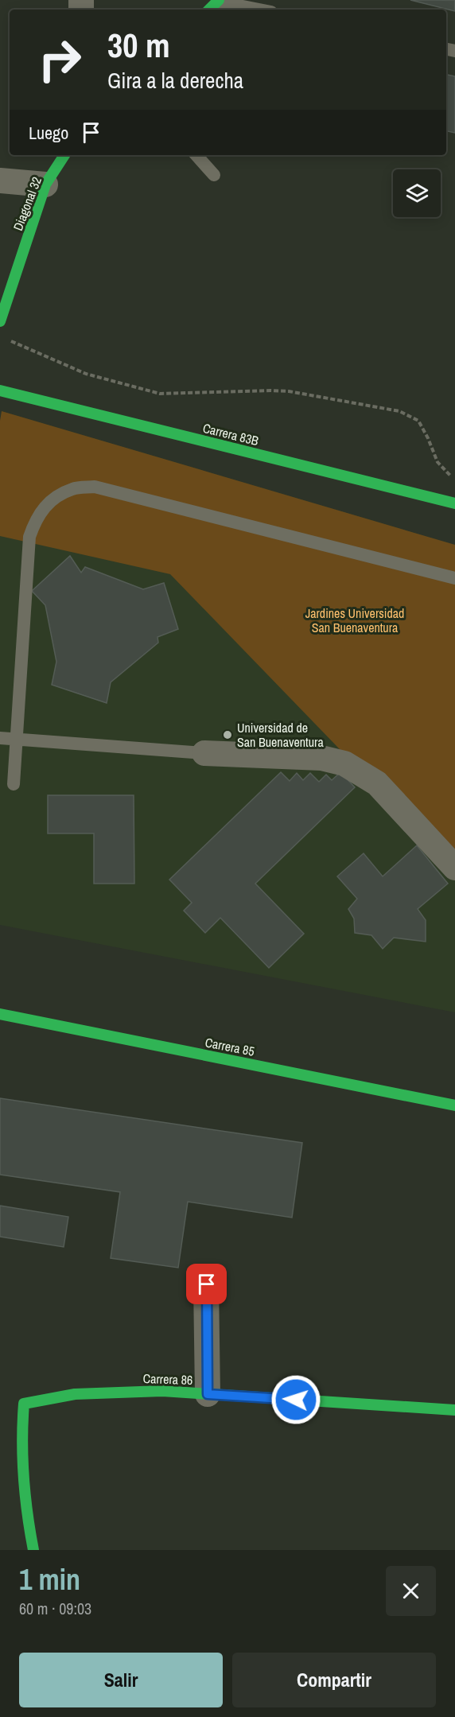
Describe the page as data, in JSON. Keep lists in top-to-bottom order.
{
  "streets": {
    "street": [
      "Diagonal 32",
      "Carrera 83B",
      "Carrera 85",
      "Carrera 86"
    ]
  },
  "parks": ["Jardines Universidad San Buenaventura"],
  "places": ["Universidad de San Buenaventura"],
  "page": {
    "turn": ["30 m", "Gira a la derecha"],
    "then": "Luego",
    "heading": ["1 min", "60 m · 09:03"],
    "buttons": ["Salir", "Compartir"]
  }
}
